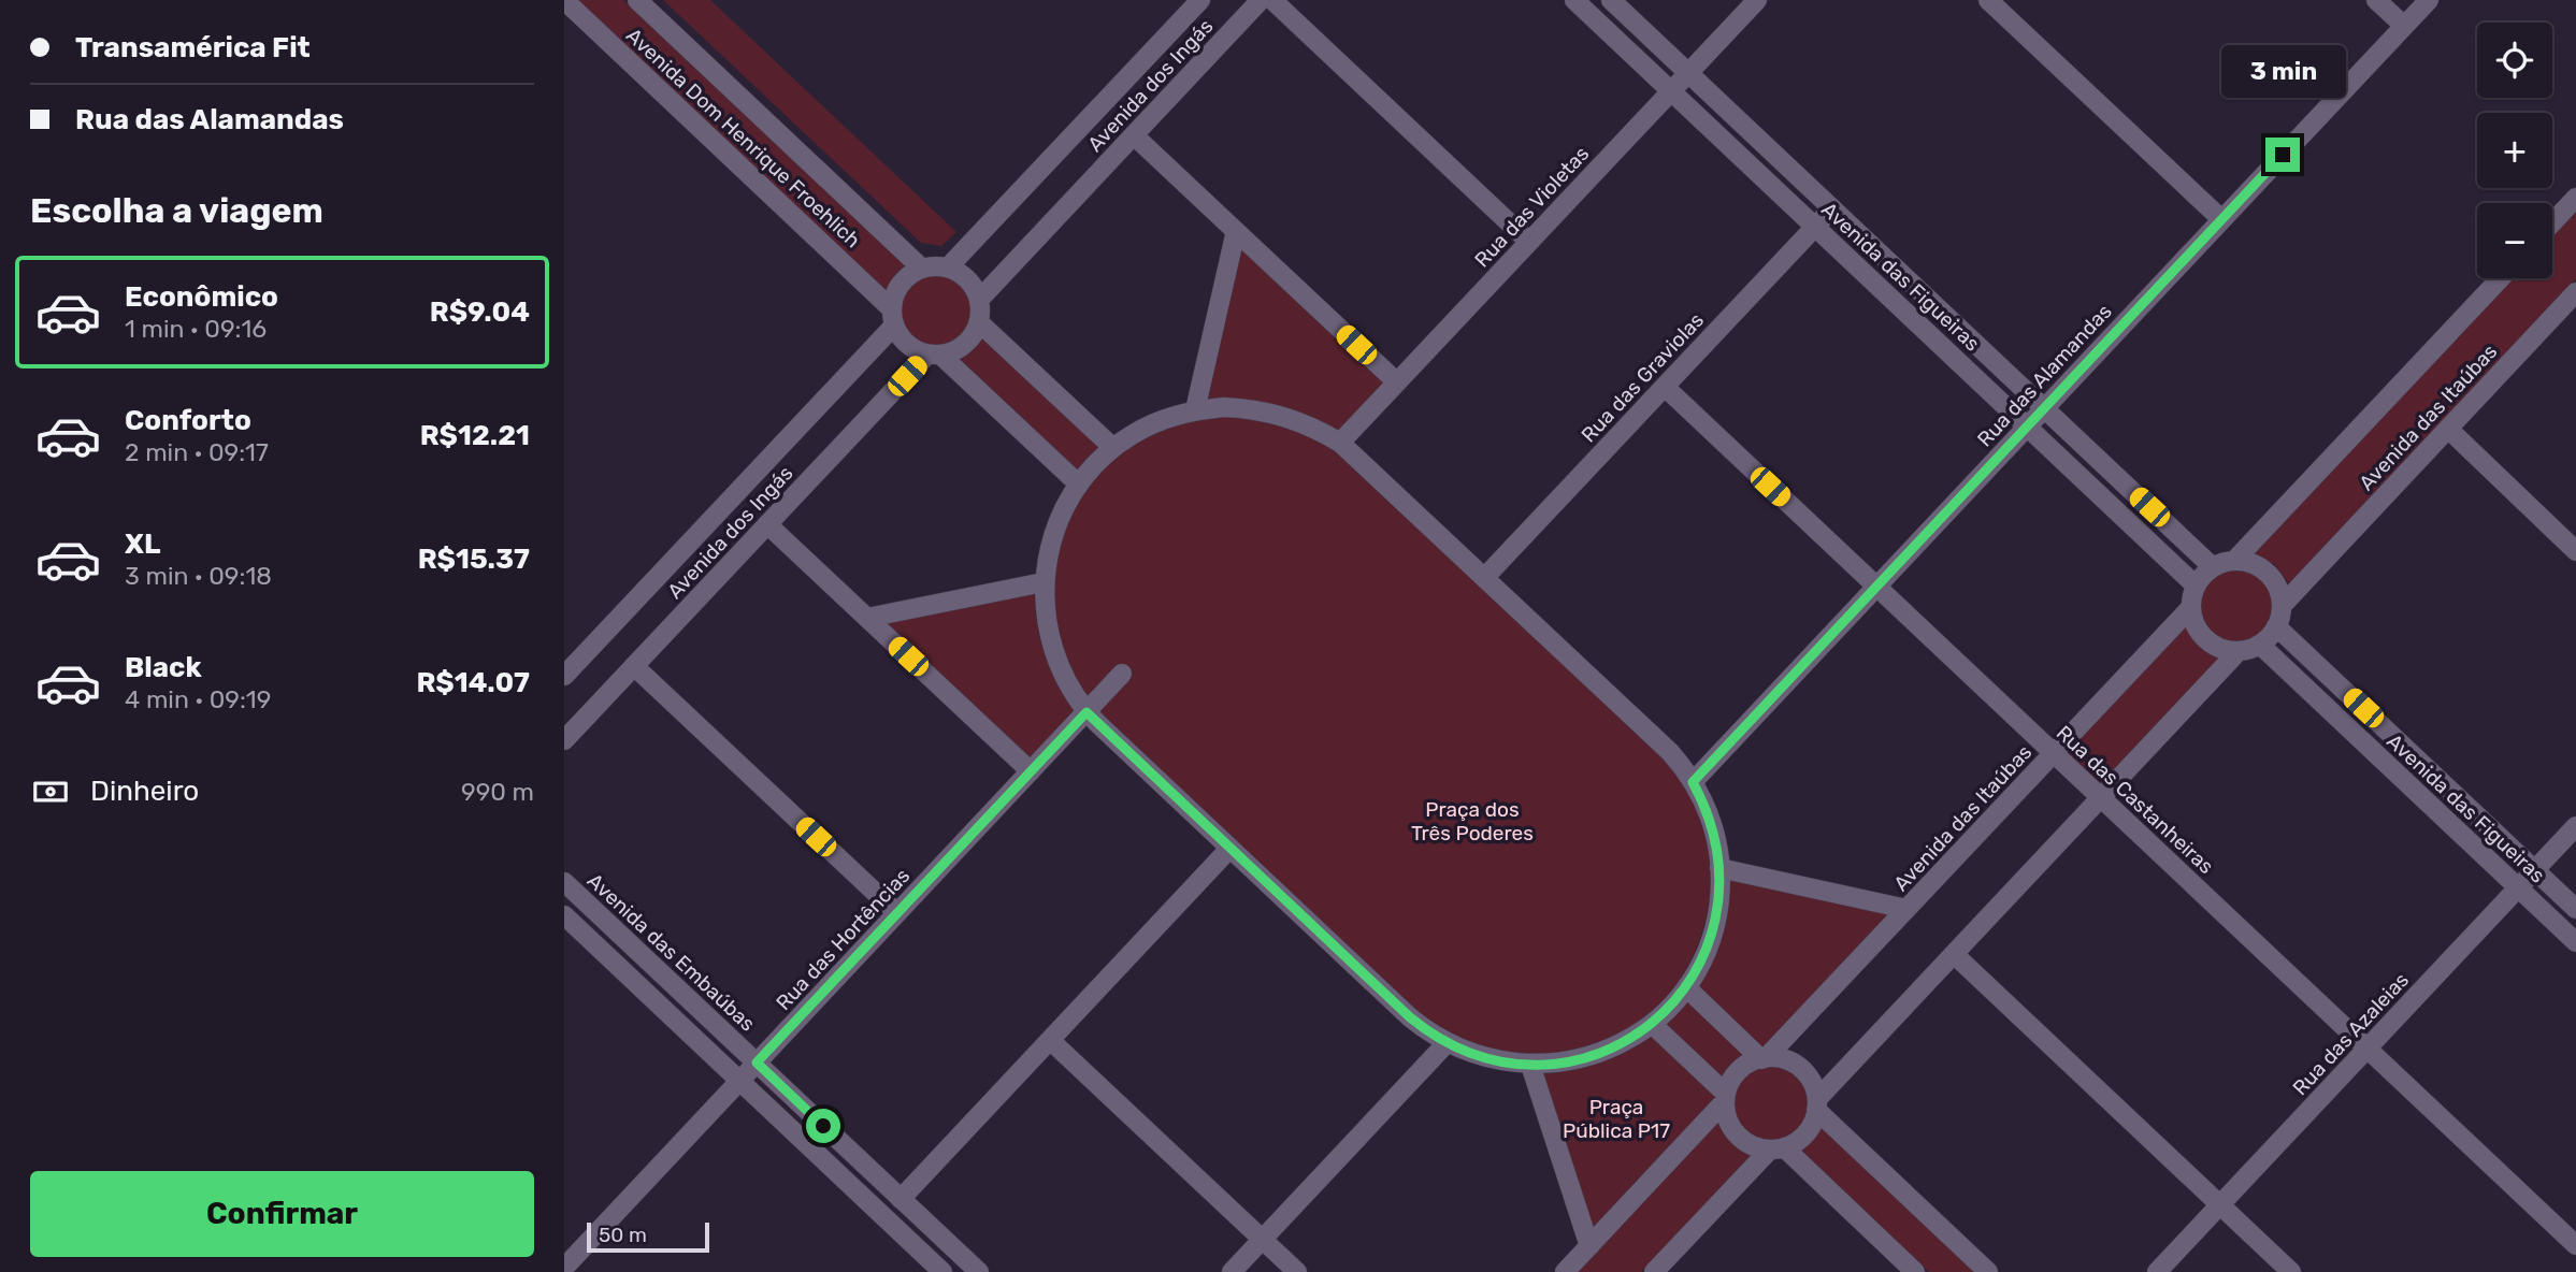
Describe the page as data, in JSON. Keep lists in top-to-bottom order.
{
  "streets": {
    "street": [
      "Avenida dos Ingás",
      "Avenida Dom Henrique Froehlich",
      "Rua das Violetas",
      "Avenida das Figueiras",
      "Rua das Alamandas",
      "Rua das Graviolas",
      "Avenida das Itaúbas",
      "Rua das Castanheiras",
      "Rua das Hortências",
      "Avenida das Embaúbas",
      "Rua das Azaleias"
    ]
  },
  "crossings": [
    ["Avenida dos Ingás", "Avenida Dom Henrique Froehlich"],
    ["Rua das Violetas", "Avenida das Figueiras"],
    ["Avenida das Figueiras", "Rua das Alamandas"],
    ["Avenida das Figueiras", "Rua das Graviolas"],
    ["Avenida das Figueiras", "Avenida das Itaúbas"],
    ["Avenida das Figueiras", "Rua das Azaleias"],
    ["Rua das Alamandas", "Rua das Castanheiras"],
    ["Rua das Graviolas", "Rua das Castanheiras"],
    ["Avenida das Itaúbas", "Rua das Castanheiras"],
    ["Rua das Castanheiras", "Rua das Azaleias"],
    ["Rua das Hortências", "Avenida das Embaúbas"]
  ],
  "parks": ["Praça dos Três Poderes", "Praça Pública P17"],
  "scale_bar": "50 m",
  "page": {
    "banner": ["Transamérica Fit", "Rua das Alamandas"],
    "map_buttons": ["+", "−"],
    "bubble": "3 min",
    "heading": "Escolha a viagem",
    "list": [
      {
        "name": "Econômico",
        "note": "1 min · 09:16",
        "value": "R$9.04"
      },
      {
        "name": "Conforto",
        "note": "2 min · 09:17",
        "value": "R$12.21"
      },
      {
        "name": "XL",
        "note": "3 min · 09:18",
        "value": "R$15.37"
      },
      {
        "name": "Black",
        "note": "4 min · 09:19",
        "value": "R$14.07"
      }
    ],
    "pay": ["Dinheiro", "990 m"],
    "buttons": "Confirmar",
    "scale": "50 m"
  }
}
